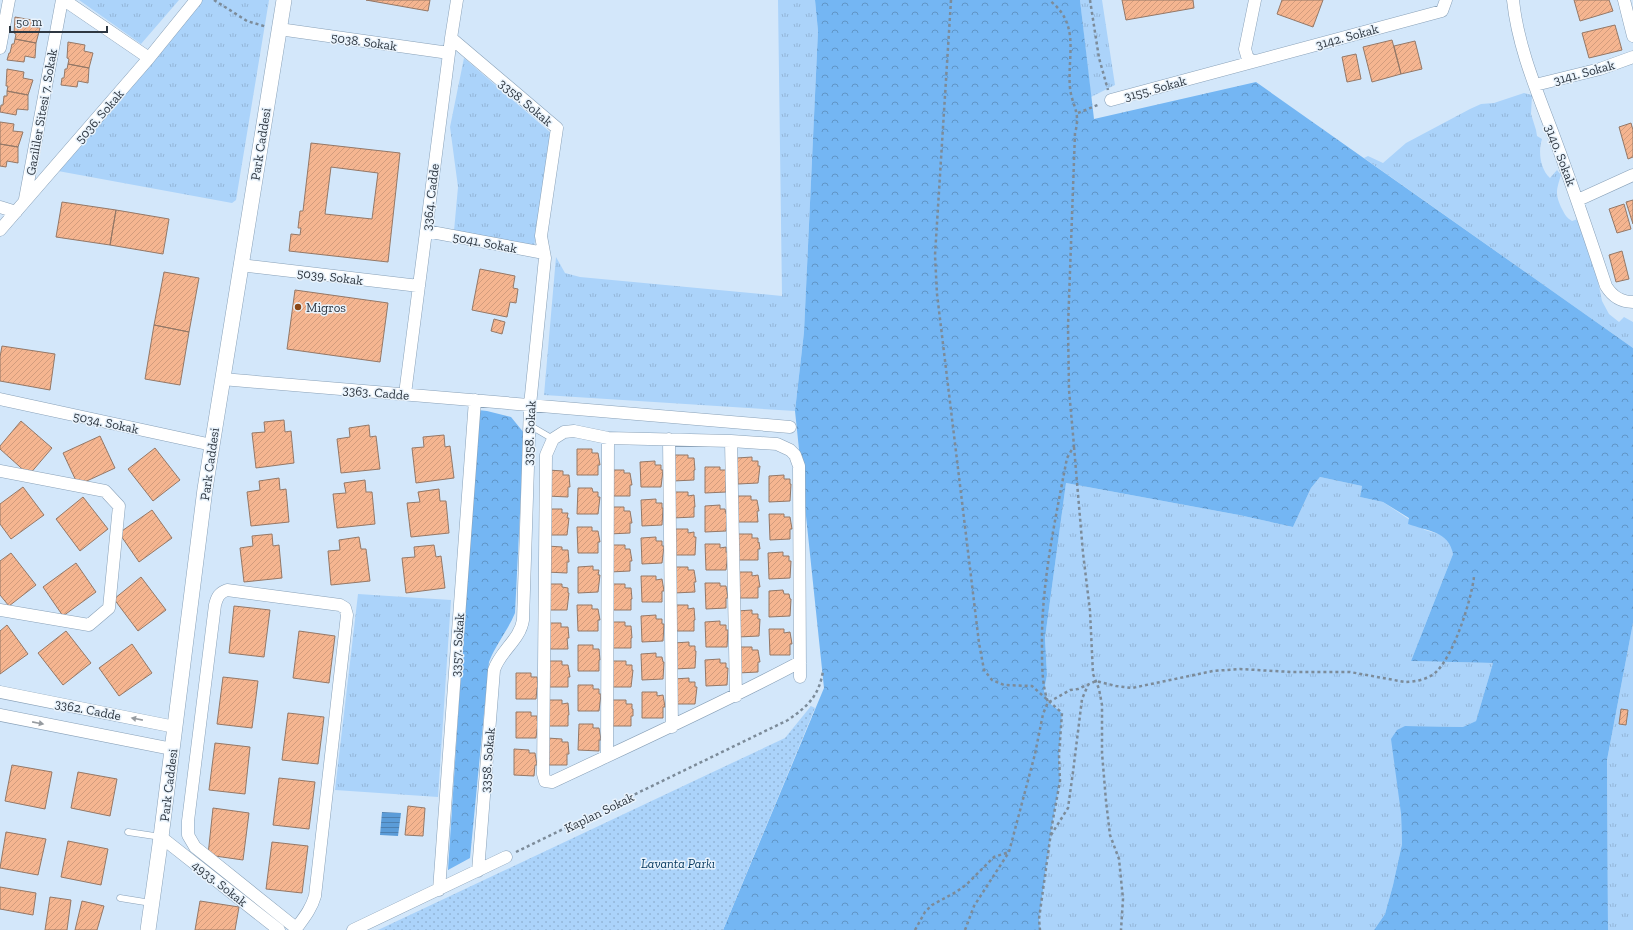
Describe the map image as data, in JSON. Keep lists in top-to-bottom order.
{
  "streets": {
    "street": [
      "3142. Sokak",
      "5038. Sokak",
      "3141. Sokak",
      "3155. Sokak",
      "3358. Sokak",
      "Gazililer Sitesi 7. Sokak",
      "5036. Sokak",
      "Park Caddesi",
      "3140. Sokak",
      "3364. Cadde",
      "5041. Sokak",
      "5039. Sokak",
      "3363. Cadde",
      "5034. Sokak",
      "3357. Sokak",
      "3362. Cadde",
      "4933. Sokak"
    ],
    "path": ["Kaplan Sokak"]
  },
  "crossings": [
    ["3142. Sokak", "3155. Sokak"],
    ["5038. Sokak", "Park Caddesi"],
    ["5038. Sokak", "3364. Cadde"],
    ["3141. Sokak", "3140. Sokak"],
    ["3358. Sokak", "3364. Cadde"],
    ["3358. Sokak", "5041. Sokak"],
    ["3358. Sokak", "3363. Cadde"],
    ["Gazililer Sitesi 7. Sokak", "5036. Sokak"],
    ["Park Caddesi", "5039. Sokak"],
    ["Park Caddesi", "3363. Cadde"],
    ["Park Caddesi", "5034. Sokak"],
    ["Park Caddesi", "3362. Cadde"],
    ["Park Caddesi", "4933. Sokak"],
    ["3364. Cadde", "5041. Sokak"],
    ["3364. Cadde", "5039. Sokak"],
    ["3364. Cadde", "3363. Cadde"],
    ["3363. Cadde", "3357. Sokak"]
  ],
  "parks": ["Lavanta Parkı"],
  "places": ["Migros"],
  "scale_bar": "50 m"
}
